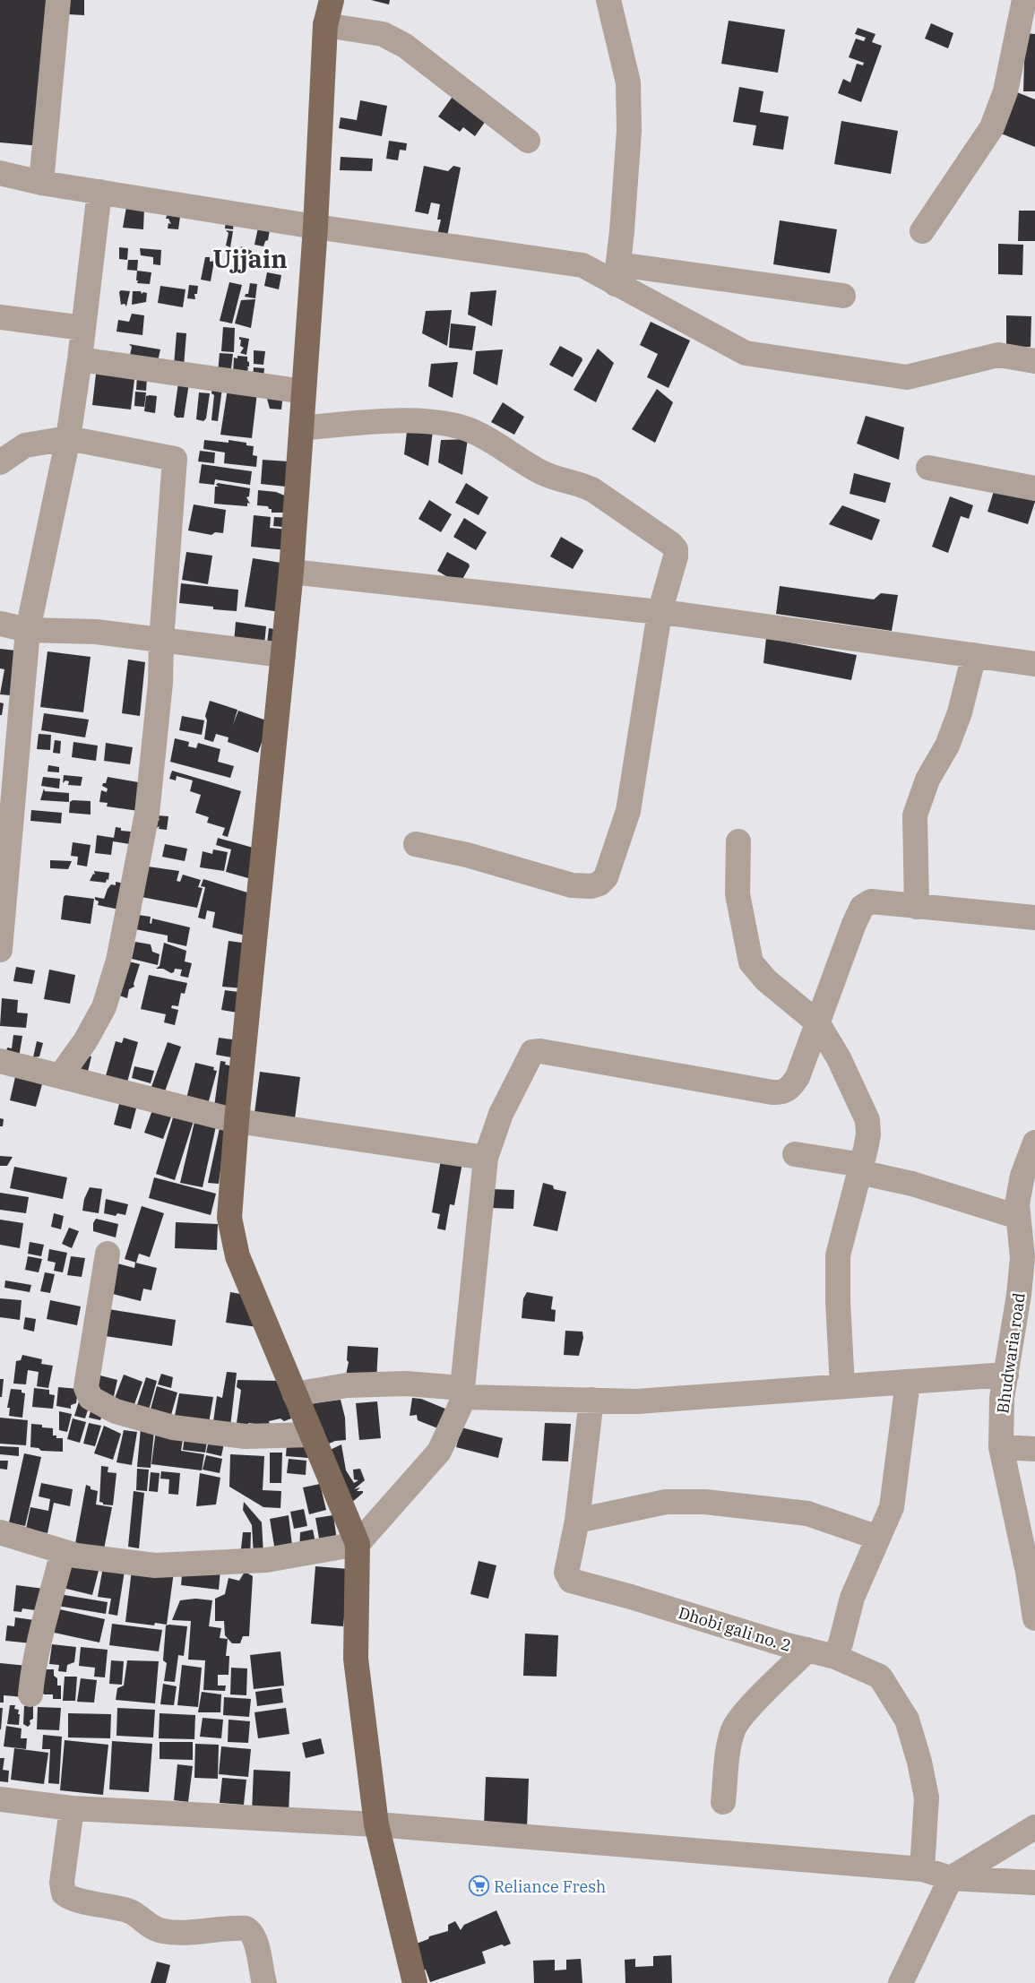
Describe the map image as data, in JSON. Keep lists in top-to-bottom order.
{
  "streets": {
    "street": ["Bhudwaria road", "Dhobi gali no. 2"]
  },
  "districts": ["Ujjain"],
  "places": {
    "supermarket": ["Reliance Fresh"]
  }
}
